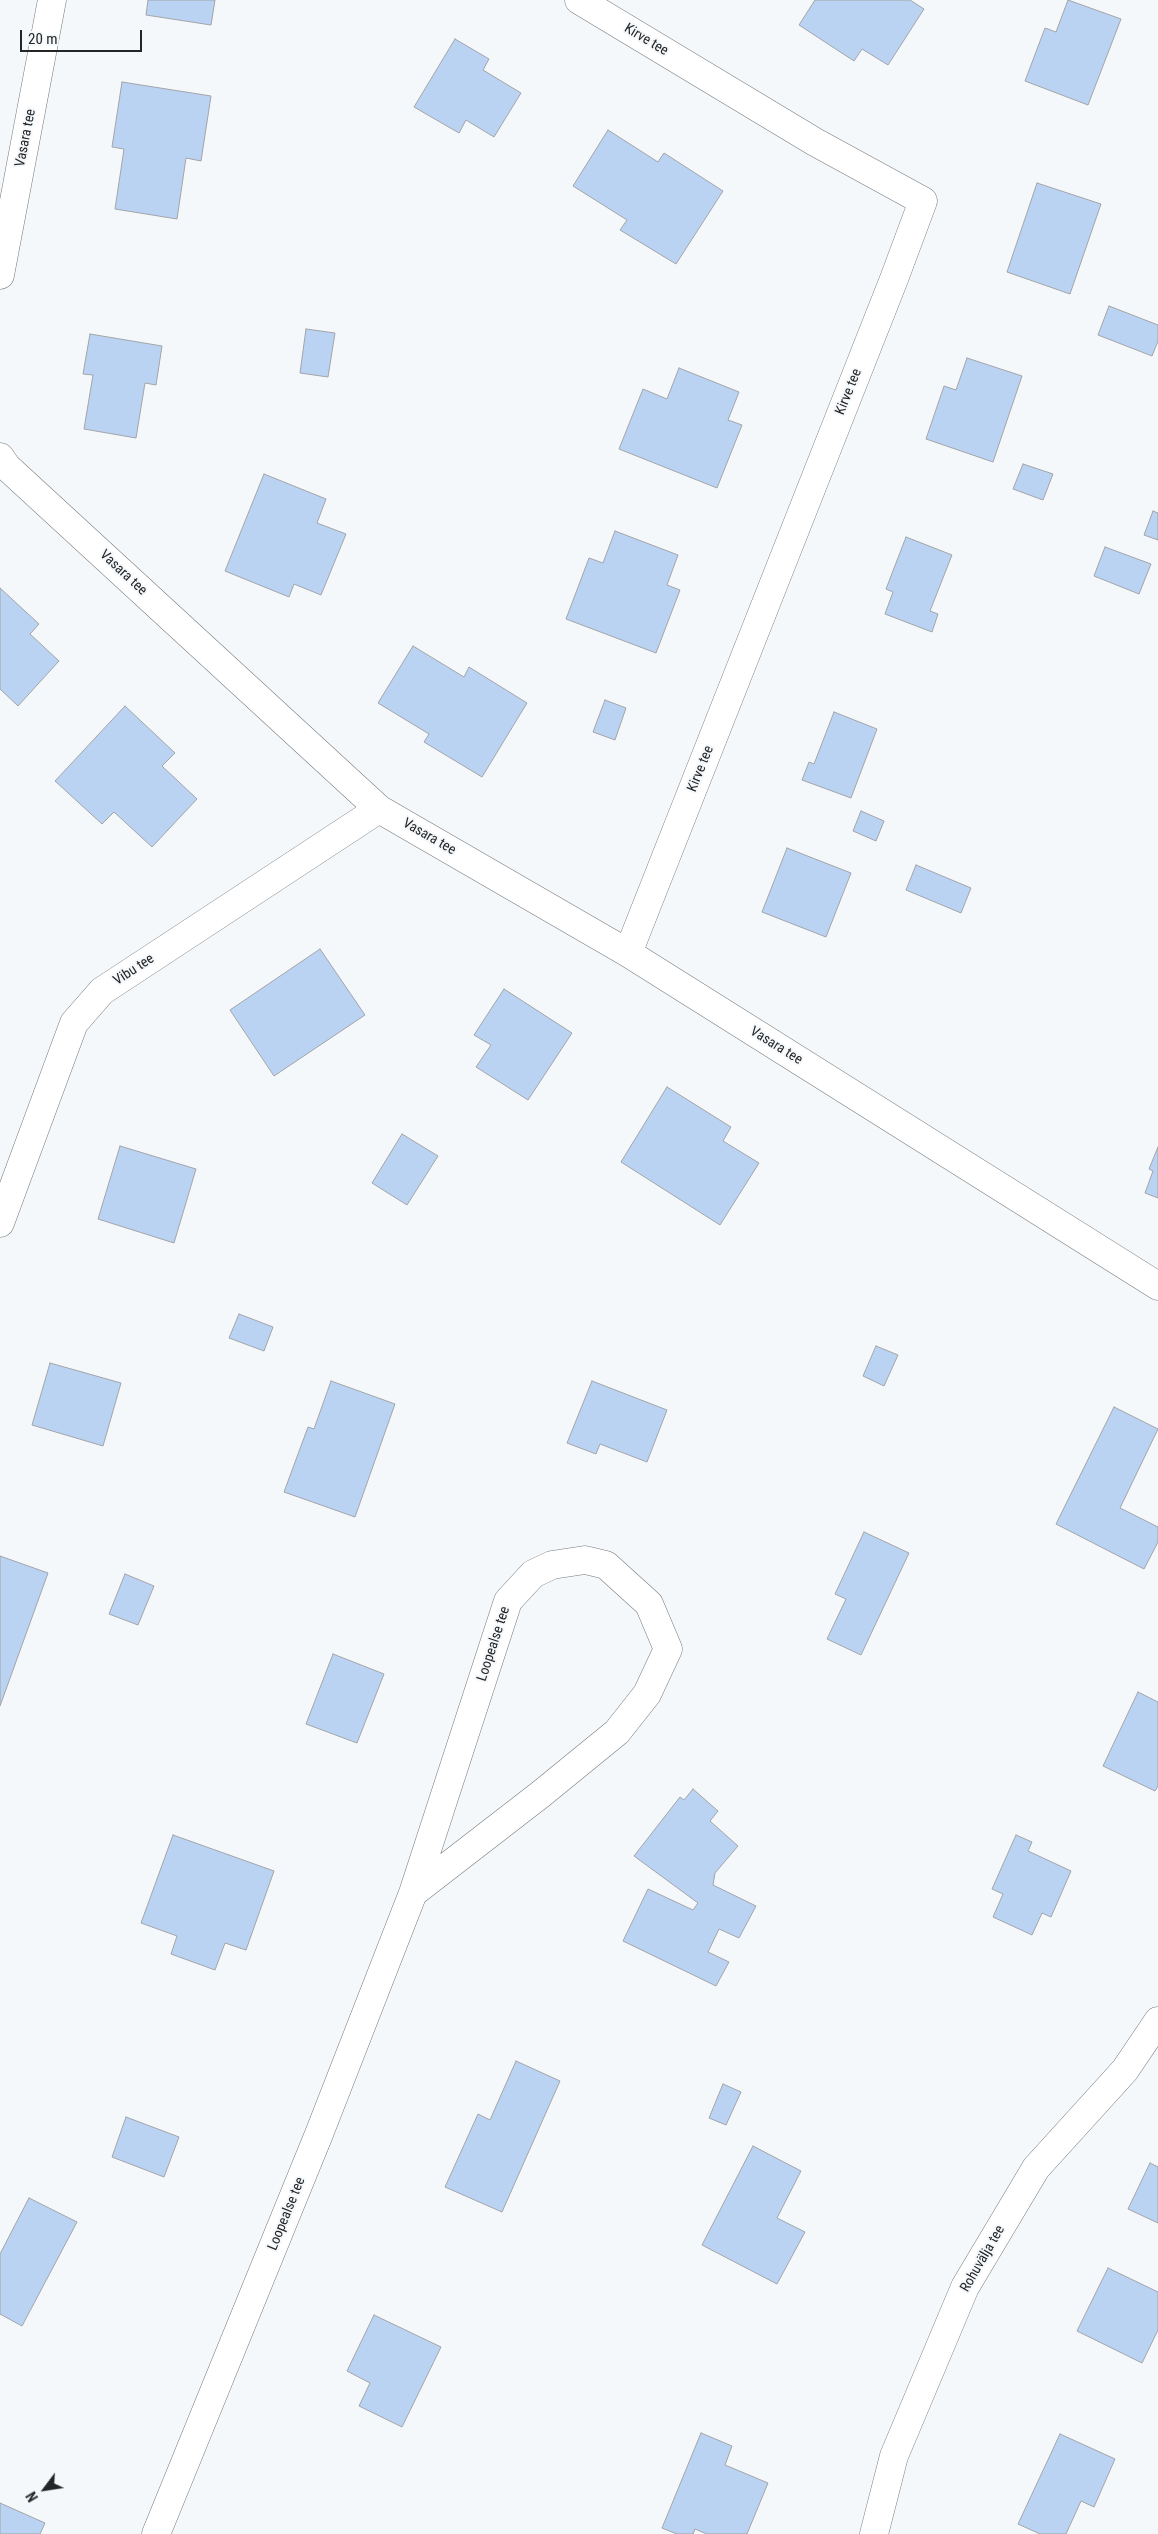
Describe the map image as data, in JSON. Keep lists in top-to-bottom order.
{
  "streets": {
    "street": [
      "Kirve tee",
      "Vasara tee",
      "Vibu tee",
      "Loopealse tee",
      "Rohuvälja tee"
    ]
  },
  "crossings": [
    ["Kirve tee", "Vasara tee"],
    ["Vasara tee", "Vibu tee"]
  ],
  "scale_bar": "20 m",
  "north": "bottom left"
}
